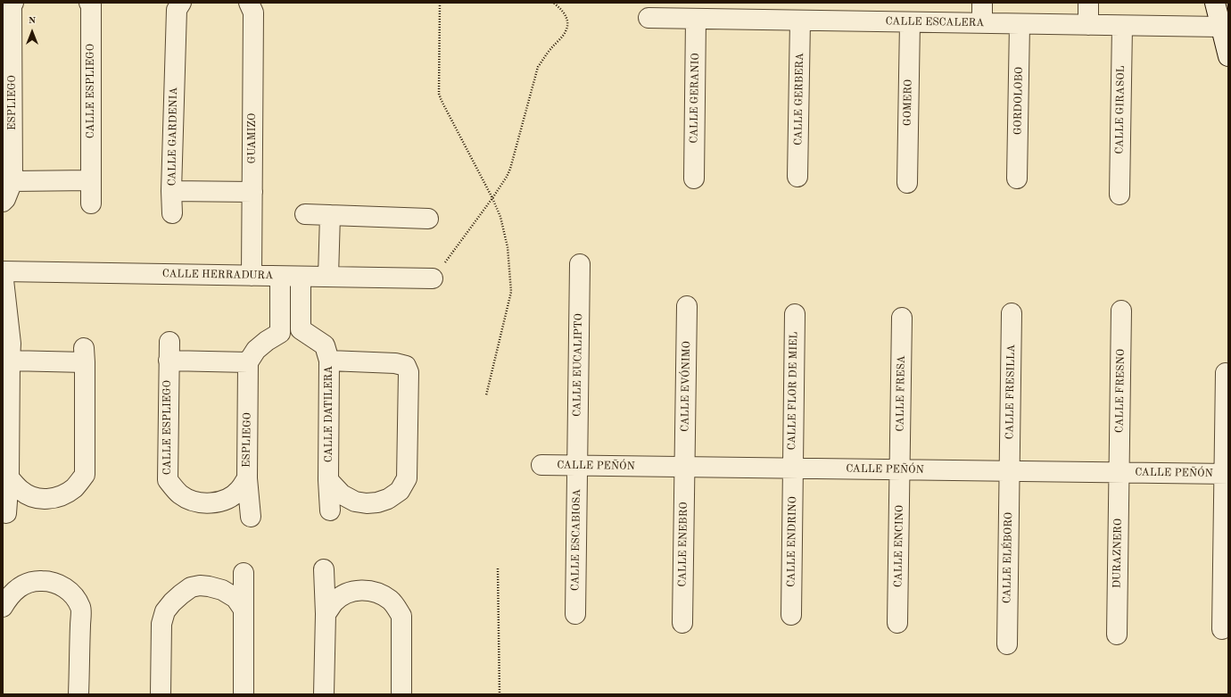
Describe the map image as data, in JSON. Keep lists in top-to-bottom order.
{
  "streets": {
    "street": [
      "CALLE ESCALERA",
      "CALLE ESPLIEGO",
      "CALLE GERANIO",
      "CALLE GERBERA",
      "GORDOLOBO",
      "ESPLIEGO",
      "GOMERO",
      "CALLE GIRASOL",
      "CALLE GARDENIA",
      "GUAMIZO",
      "CALLE HERRADURA",
      "CALLE EUCALIPTO",
      "CALLE EVÓNIMO",
      "CALLE FLOR DE MIEL",
      "CALLE FRESNO",
      "CALLE FRESILLA",
      "CALLE FRESA",
      "CALLE DATILERA",
      "CALLE PEÑÓN",
      "CALLE ESCABIOSA",
      "CALLE ENDRINO",
      "CALLE ENEBRO",
      "CALLE ENCINO",
      "DURAZNERO",
      "CALLE ELÉBORO"
    ]
  },
  "crossings": [
    ["CALLE ESCALERA", "CALLE GERANIO"],
    ["CALLE ESCALERA", "CALLE GERBERA"],
    ["CALLE ESCALERA", "GORDOLOBO"],
    ["CALLE ESCALERA", "GOMERO"],
    ["CALLE ESCALERA", "CALLE GIRASOL"],
    ["CALLE ESPLIEGO", "ESPLIEGO"],
    ["CALLE GARDENIA", "GUAMIZO"],
    ["GUAMIZO", "CALLE HERRADURA"],
    ["CALLE HERRADURA", "CALLE DATILERA"],
    ["CALLE EUCALIPTO", "CALLE PEÑÓN"],
    ["CALLE EUCALIPTO", "CALLE ESCABIOSA"],
    ["CALLE EVÓNIMO", "CALLE PEÑÓN"],
    ["CALLE EVÓNIMO", "CALLE ENEBRO"],
    ["CALLE FLOR DE MIEL", "CALLE PEÑÓN"],
    ["CALLE FLOR DE MIEL", "CALLE ENDRINO"],
    ["CALLE FRESNO", "CALLE PEÑÓN"],
    ["CALLE FRESNO", "DURAZNERO"],
    ["CALLE FRESILLA", "CALLE PEÑÓN"],
    ["CALLE FRESILLA", "CALLE ELÉBORO"],
    ["CALLE FRESA", "CALLE PEÑÓN"],
    ["CALLE FRESA", "CALLE ENCINO"],
    ["CALLE PEÑÓN", "CALLE ESCABIOSA"],
    ["CALLE PEÑÓN", "CALLE ENDRINO"],
    ["CALLE PEÑÓN", "CALLE ENEBRO"],
    ["CALLE PEÑÓN", "CALLE ENCINO"],
    ["CALLE PEÑÓN", "DURAZNERO"],
    ["CALLE PEÑÓN", "CALLE ELÉBORO"]
  ],
  "north": "top"
}
